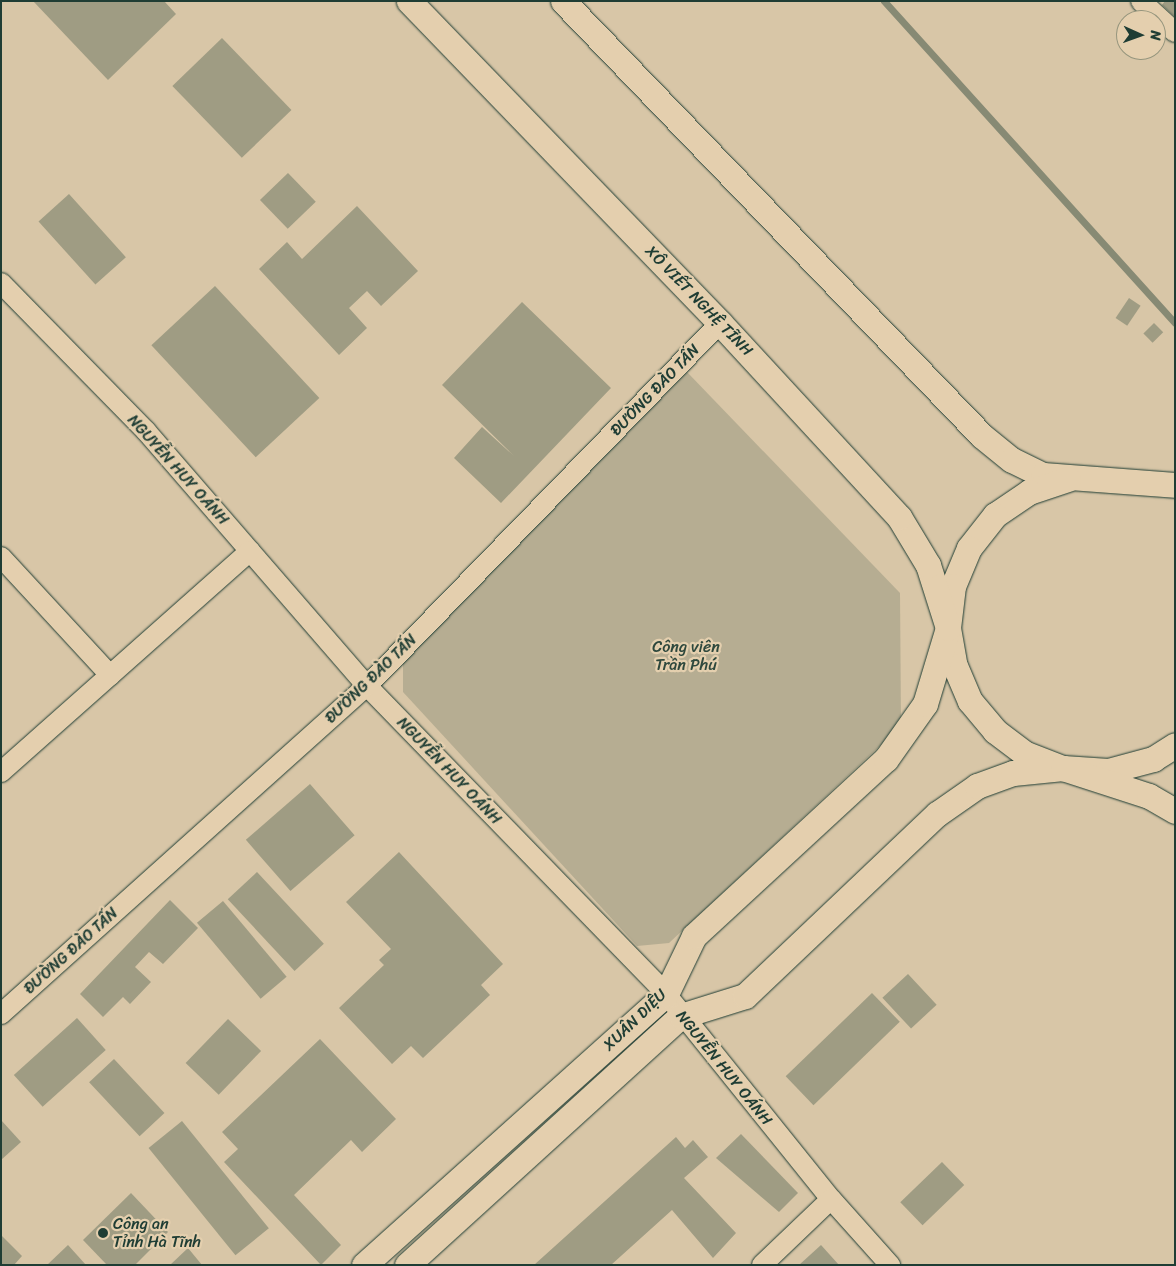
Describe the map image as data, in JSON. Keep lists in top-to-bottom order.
{
  "streets": {
    "street": [
      "XÔ VIẾT NGHỆ TĨNH",
      "ĐƯỜNG ĐÀO TẤN",
      "NGUYỄN HUY OÁNH",
      "XUÂN DIỆU"
    ]
  },
  "crossings": [
    ["XÔ VIẾT NGHỆ TĨNH", "ĐƯỜNG ĐÀO TẤN"],
    ["XÔ VIẾT NGHỆ TĨNH", "XUÂN DIỆU"],
    ["ĐƯỜNG ĐÀO TẤN", "NGUYỄN HUY OÁNH"],
    ["NGUYỄN HUY OÁNH", "XUÂN DIỆU"]
  ],
  "parks": ["Công viên Trần Phú"],
  "places": ["Công an Tỉnh Hà Tĩnh"],
  "north": "right"
}
